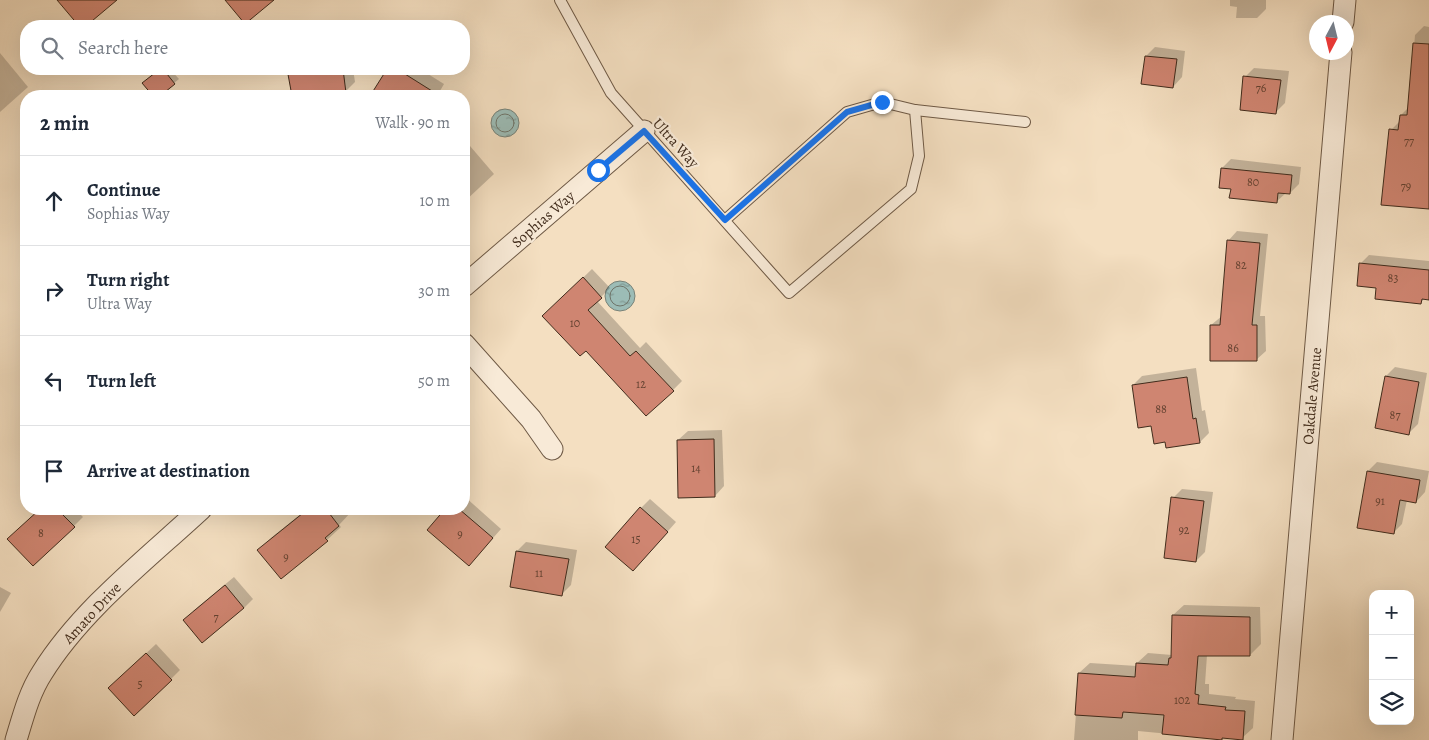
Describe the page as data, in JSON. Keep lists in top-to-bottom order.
{
  "streets": {
    "street": ["Sophias Way", "Oakdale Avenue", "Amato Drive"],
    "lane": ["Ultra Way"]
  },
  "crossings": [
    ["Ultra Way", "Sophias Way"]
  ],
  "house_numbers": [
    "76",
    "77",
    "80",
    "79",
    "82",
    "83",
    "10",
    "86",
    "12",
    "88",
    "87",
    "14",
    "91",
    "92",
    "8",
    "9",
    "15",
    "9",
    "11",
    "7",
    "5",
    "102"
  ],
  "north": "bottom",
  "page": {
    "search": "Search here",
    "heading": ["2 min", "Walk · 90 m"],
    "list": [
      ["Continue", "Sophias Way", "10 m"],
      ["Turn right", "Ultra Way", "30 m"],
      ["Turn left", "50 m"],
      "Arrive at destination"
    ],
    "map_buttons": ["+", "−"]
  }
}
